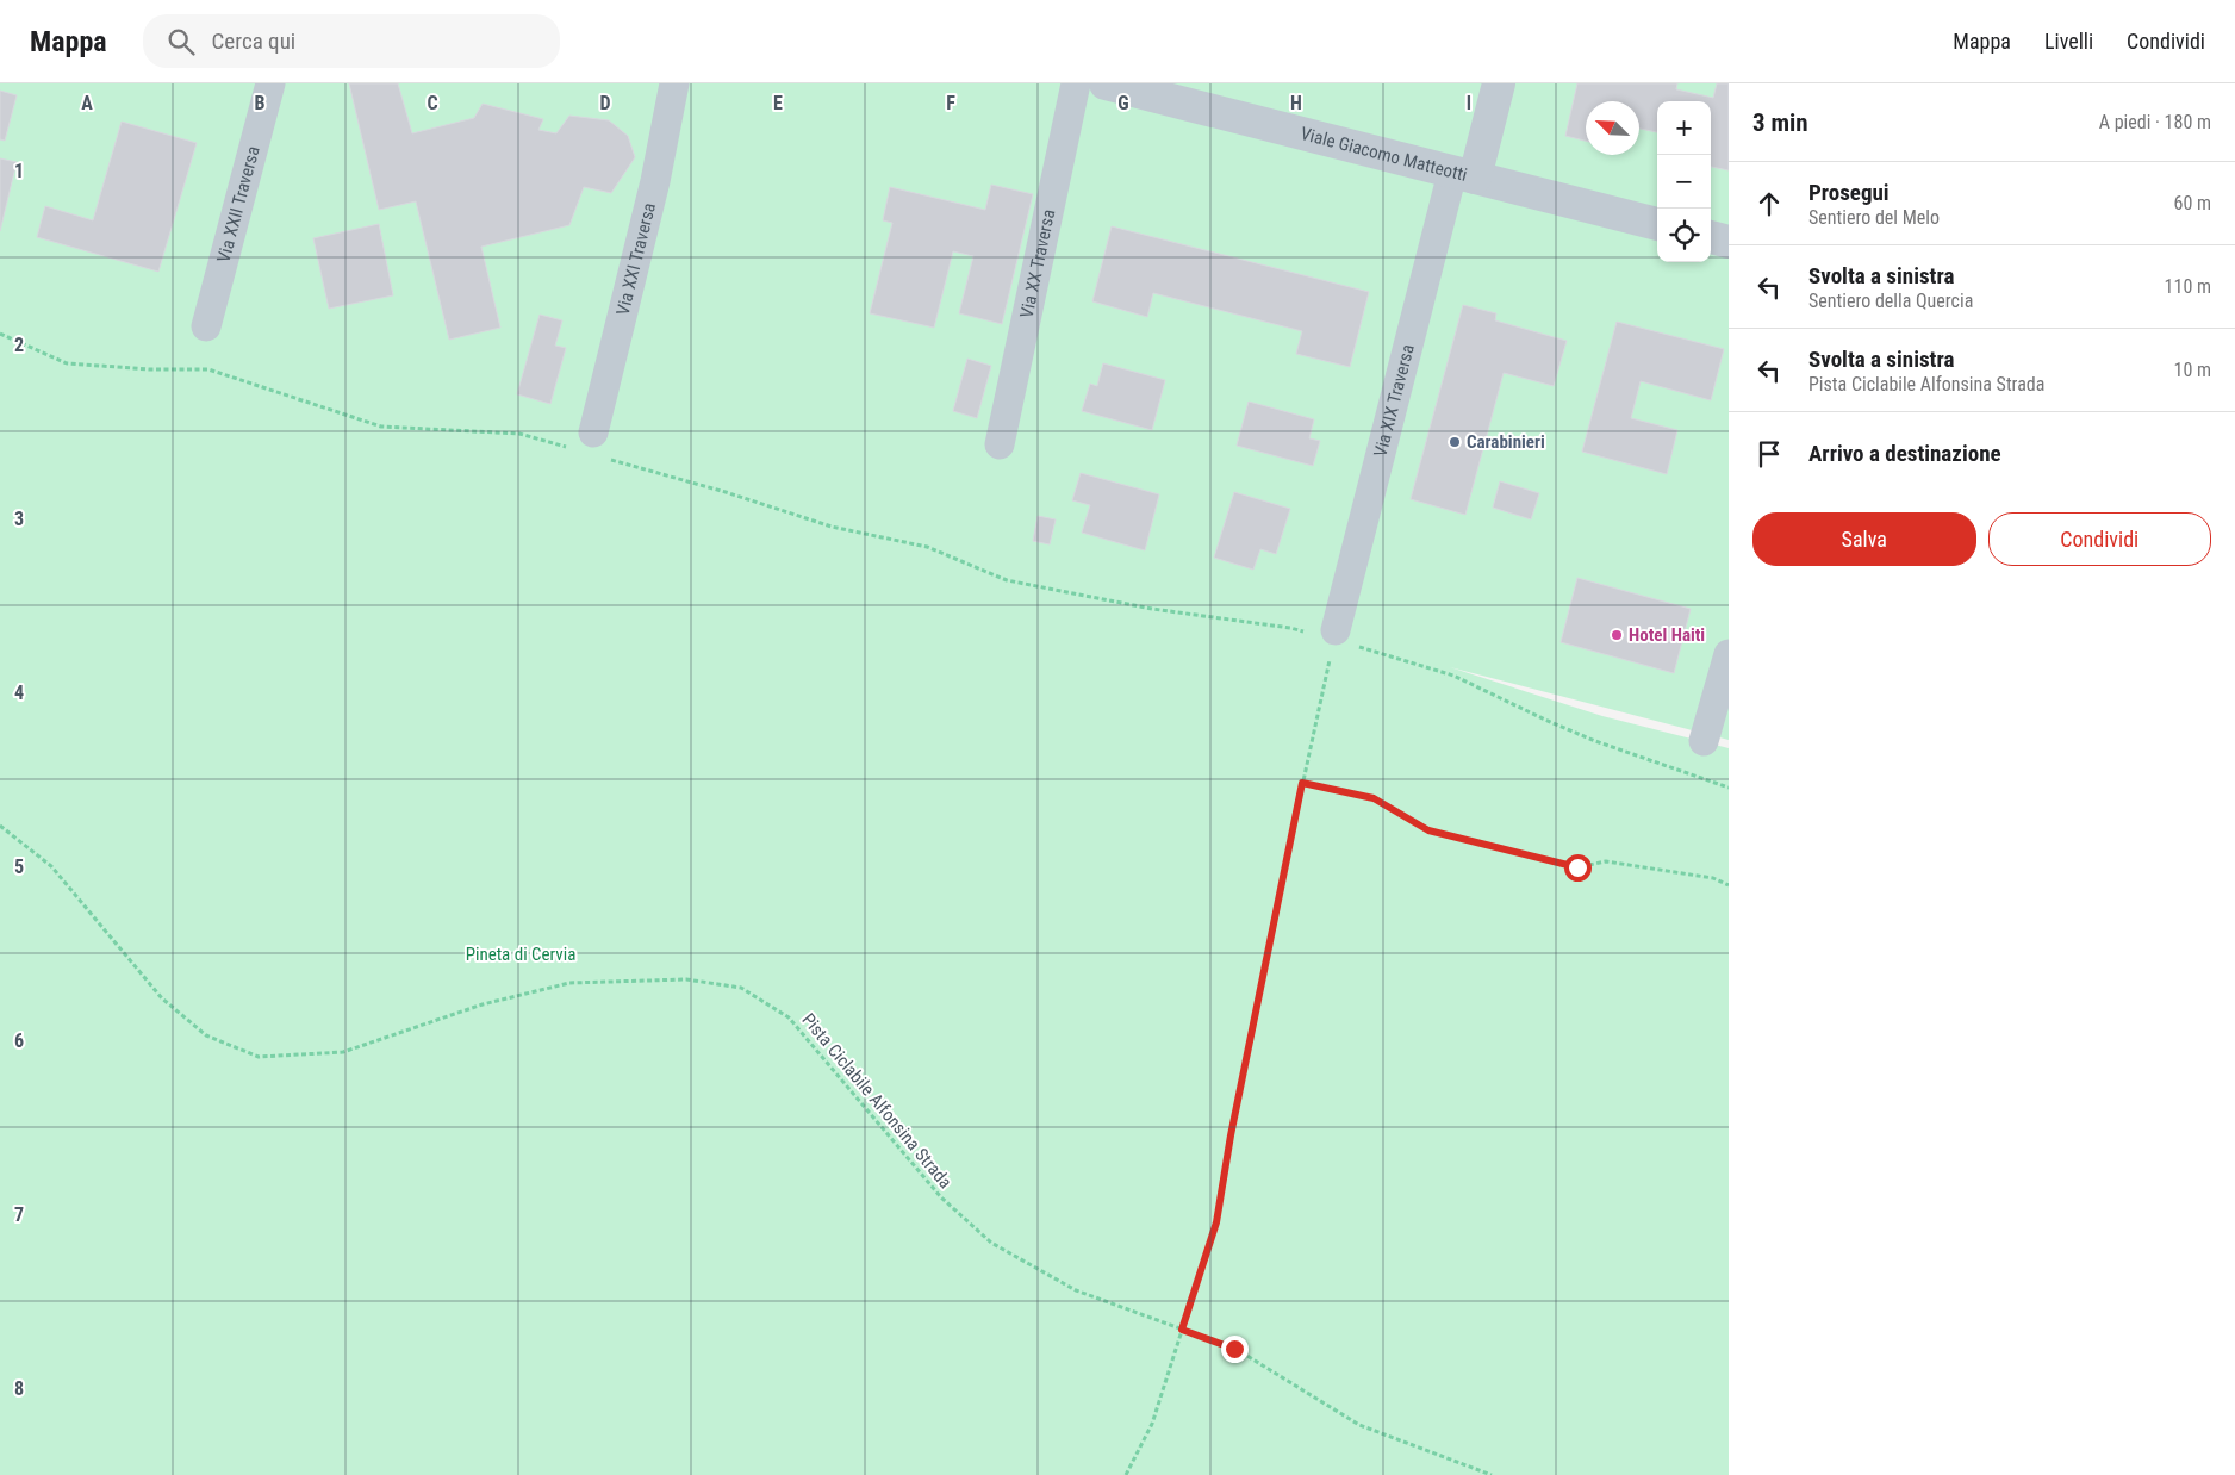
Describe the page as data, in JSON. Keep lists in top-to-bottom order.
{
  "streets": {
    "street": [
      "Viale Giacomo Matteotti",
      "Via XXII Traversa",
      "Via XXI Traversa",
      "Via XX Traversa",
      "Via XIX Traversa"
    ],
    "path": ["Pista Ciclabile Alfonsina Strada"]
  },
  "crossings": [
    ["Viale Giacomo Matteotti", "Via XIX Traversa"]
  ],
  "parks": ["Pineta di Cervia"],
  "places": ["Carabinieri", "Hotel Haiti"],
  "north": "top left",
  "page": {
    "header": "Mappa",
    "search": "Cerca qui",
    "nav": ["Mappa", "Livelli", "Condividi"],
    "heading": ["3 min", "A piedi · 180 m"],
    "map_buttons": ["+", "−"],
    "list": [
      ["Prosegui", "Sentiero del Melo", "60 m"],
      ["Svolta a sinistra", "Sentiero della Quercia", "110 m"],
      ["Svolta a sinistra", "Pista Ciclabile Alfonsina Strada", "10 m"],
      "Arrivo a destinazione"
    ],
    "buttons": ["Salva", "Condividi"]
  },
  "grid": {
    "columns": [
      "A",
      "B",
      "C",
      "D",
      "E",
      "F",
      "G",
      "H",
      "I"
    ],
    "rows": [
      "1",
      "2",
      "3",
      "4",
      "5",
      "6",
      "7",
      "8"
    ]
  }
}
